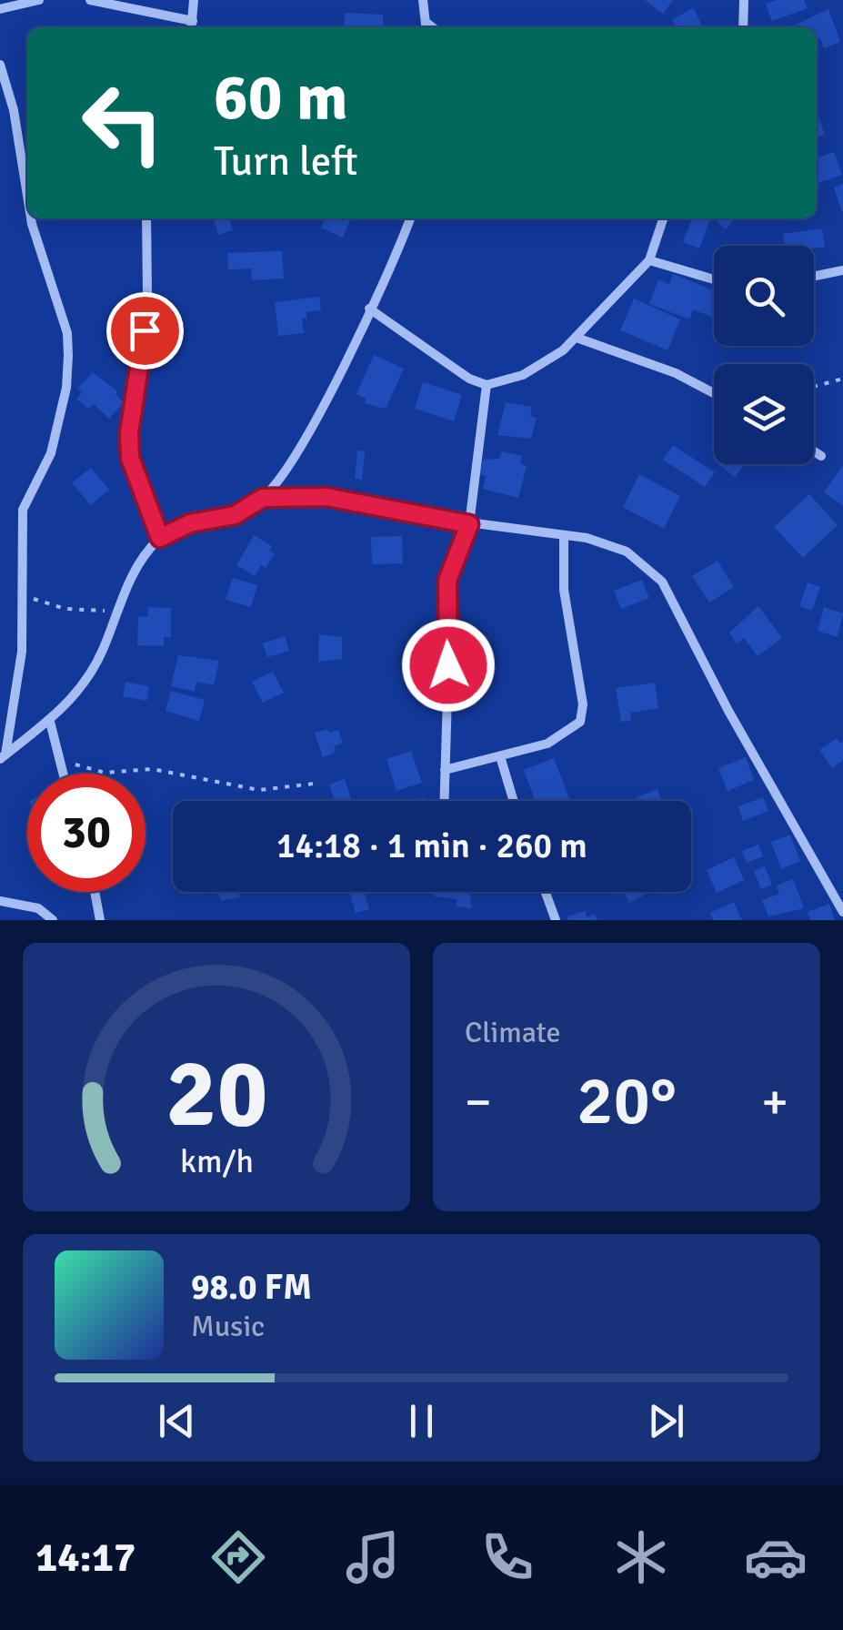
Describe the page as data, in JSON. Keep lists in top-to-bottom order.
{
  "page": {
    "turn": ["60 m", "Turn left"],
    "limit": "30",
    "trip": "14:18 · 1 min · 260 m",
    "tile": "Climate",
    "heat": ["−", "20°", "+"],
    "song": ["98.0 FM", "Music"],
    "tabs": "14:17",
    "gauge": ["20", "km/h"]
  }
}
